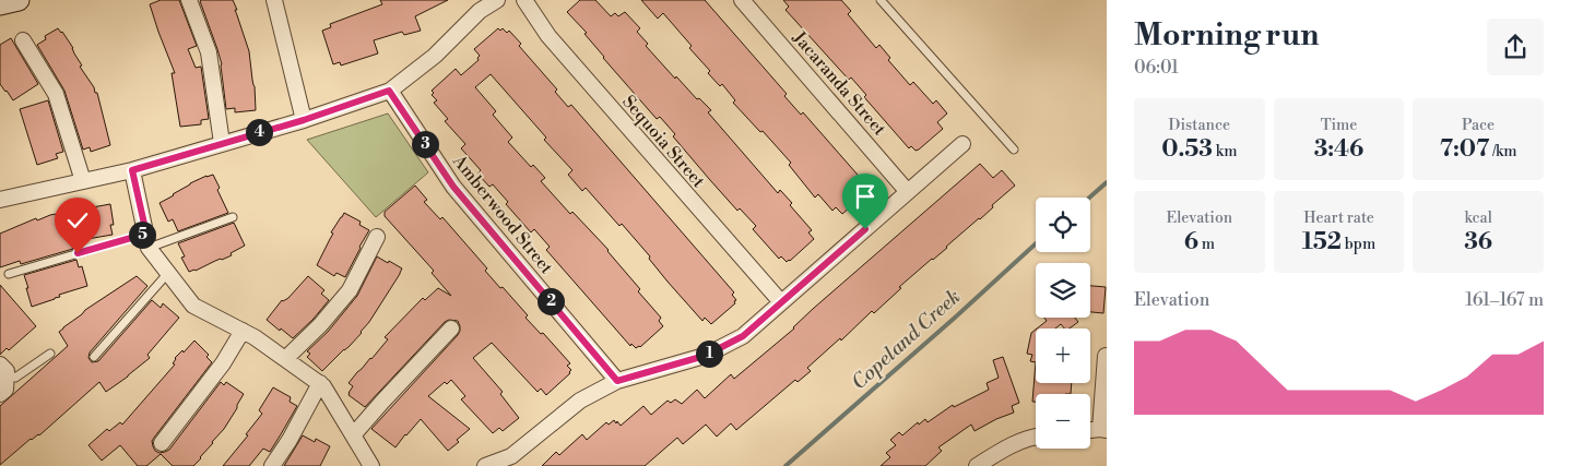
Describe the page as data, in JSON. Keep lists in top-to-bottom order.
{
  "streets": {
    "street": ["Jacaranda Street", "Sequoia Street", "Amberwood Street"]
  },
  "water": ["Copeland Creek"],
  "page": {
    "heading": ["Morning run", "06:01"],
    "stats": [
      ["Distance", "0.53 km"],
      ["Time", "3:46"],
      ["Pace", "7:07 /km"],
      ["Elevation", "6 m"],
      ["Heart rate", "152 bpm"],
      ["kcal", "36"]
    ],
    "pins": [
      "4",
      "3",
      "5",
      "2",
      "1"
    ],
    "map_buttons": ["+", "−"],
    "chart": ["Elevation", "161–167 m"]
  }
}
